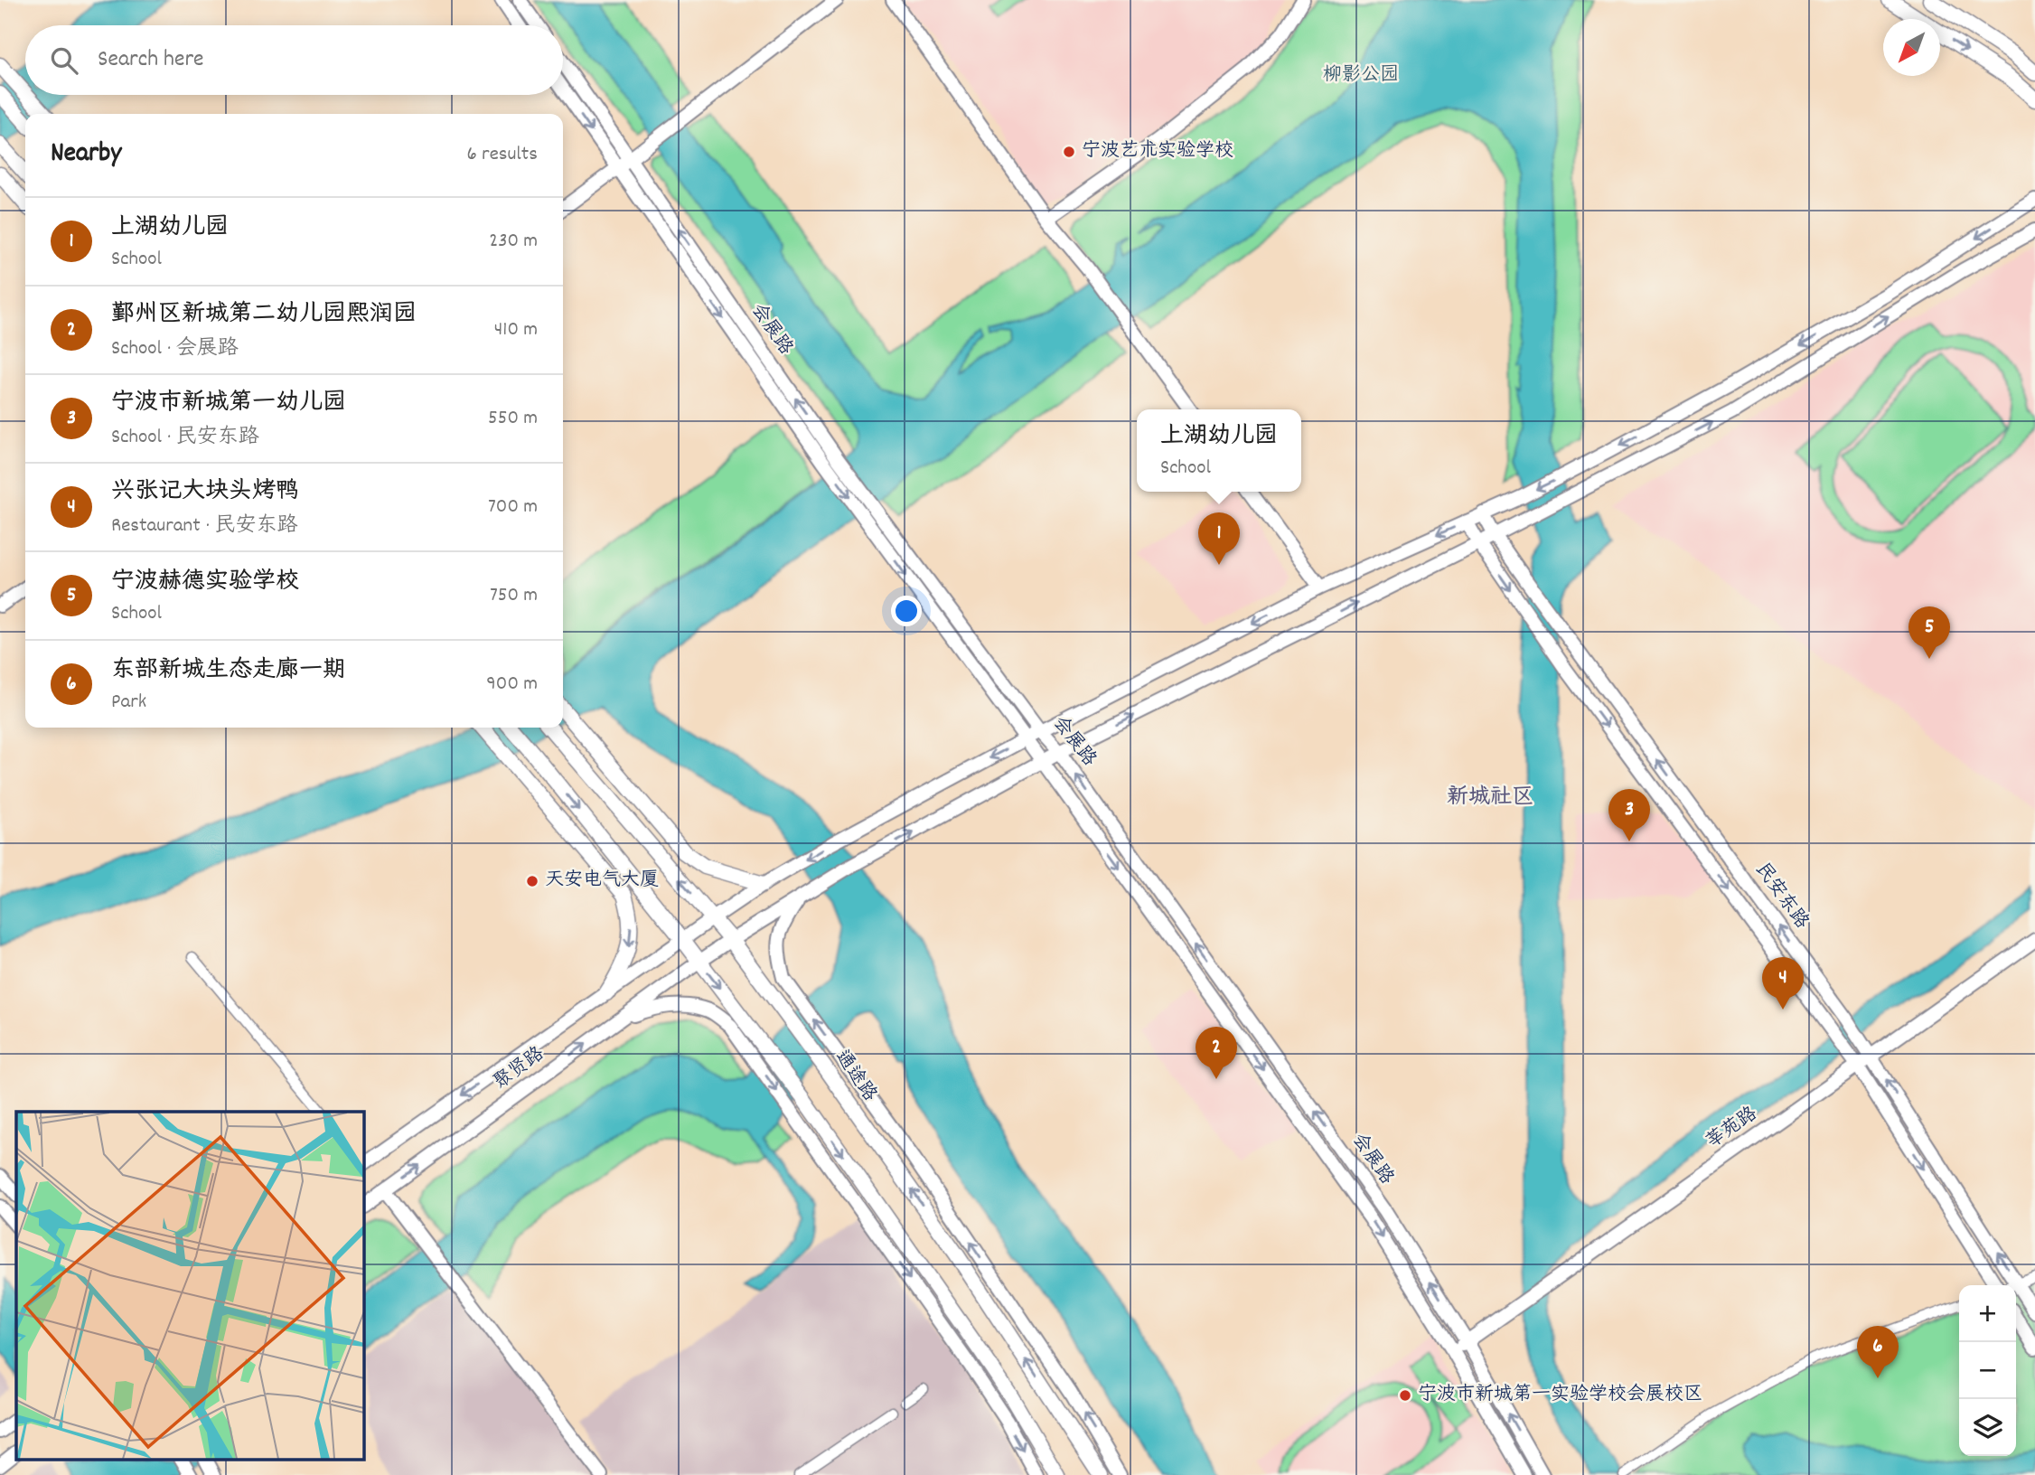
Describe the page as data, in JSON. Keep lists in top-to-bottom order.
{
  "streets": {
    "main road": [
      "会展路",
      "民安东路",
      "聚贤路",
      "通途路",
      "莘苑路"
    ]
  },
  "crossings": [
    ["会展路", "聚贤路"],
    ["会展路", "莘苑路"],
    ["民安东路", "聚贤路"],
    ["民安东路", "莘苑路"],
    ["聚贤路", "通途路"]
  ],
  "districts": ["新城社区"],
  "parks": ["柳影公园"],
  "places": ["宁波艺术实验学校", "天安电气大厦", "宁波市新城第一实验学校会展校区"],
  "north": "bottom left",
  "page": {
    "search": "Search here",
    "heading": ["Nearby", "6 results"],
    "list": [
      {
        "mark": "1",
        "name": "上湖幼儿园",
        "note": "School",
        "value": "230 m"
      },
      {
        "mark": "2",
        "name": "鄞州区新城第二幼儿园熙润园",
        "note": "School · 会展路",
        "value": "410 m"
      },
      {
        "mark": "3",
        "name": "宁波市新城第一幼儿园",
        "note": "School · 民安东路",
        "value": "550 m"
      },
      {
        "mark": "4",
        "name": "兴张记大块头烤鸭",
        "note": "Restaurant · 民安东路",
        "value": "700 m"
      },
      {
        "mark": "5",
        "name": "宁波赫德实验学校",
        "note": "School",
        "value": "750 m"
      },
      {
        "mark": "6",
        "name": "东部新城生态走廊一期",
        "note": "Park",
        "value": "900 m"
      }
    ],
    "popup": ["上湖幼儿园", "School"],
    "pins": [
      "1",
      "5",
      "3",
      "4",
      "2",
      "6"
    ],
    "map_buttons": ["+", "−"]
  }
}
